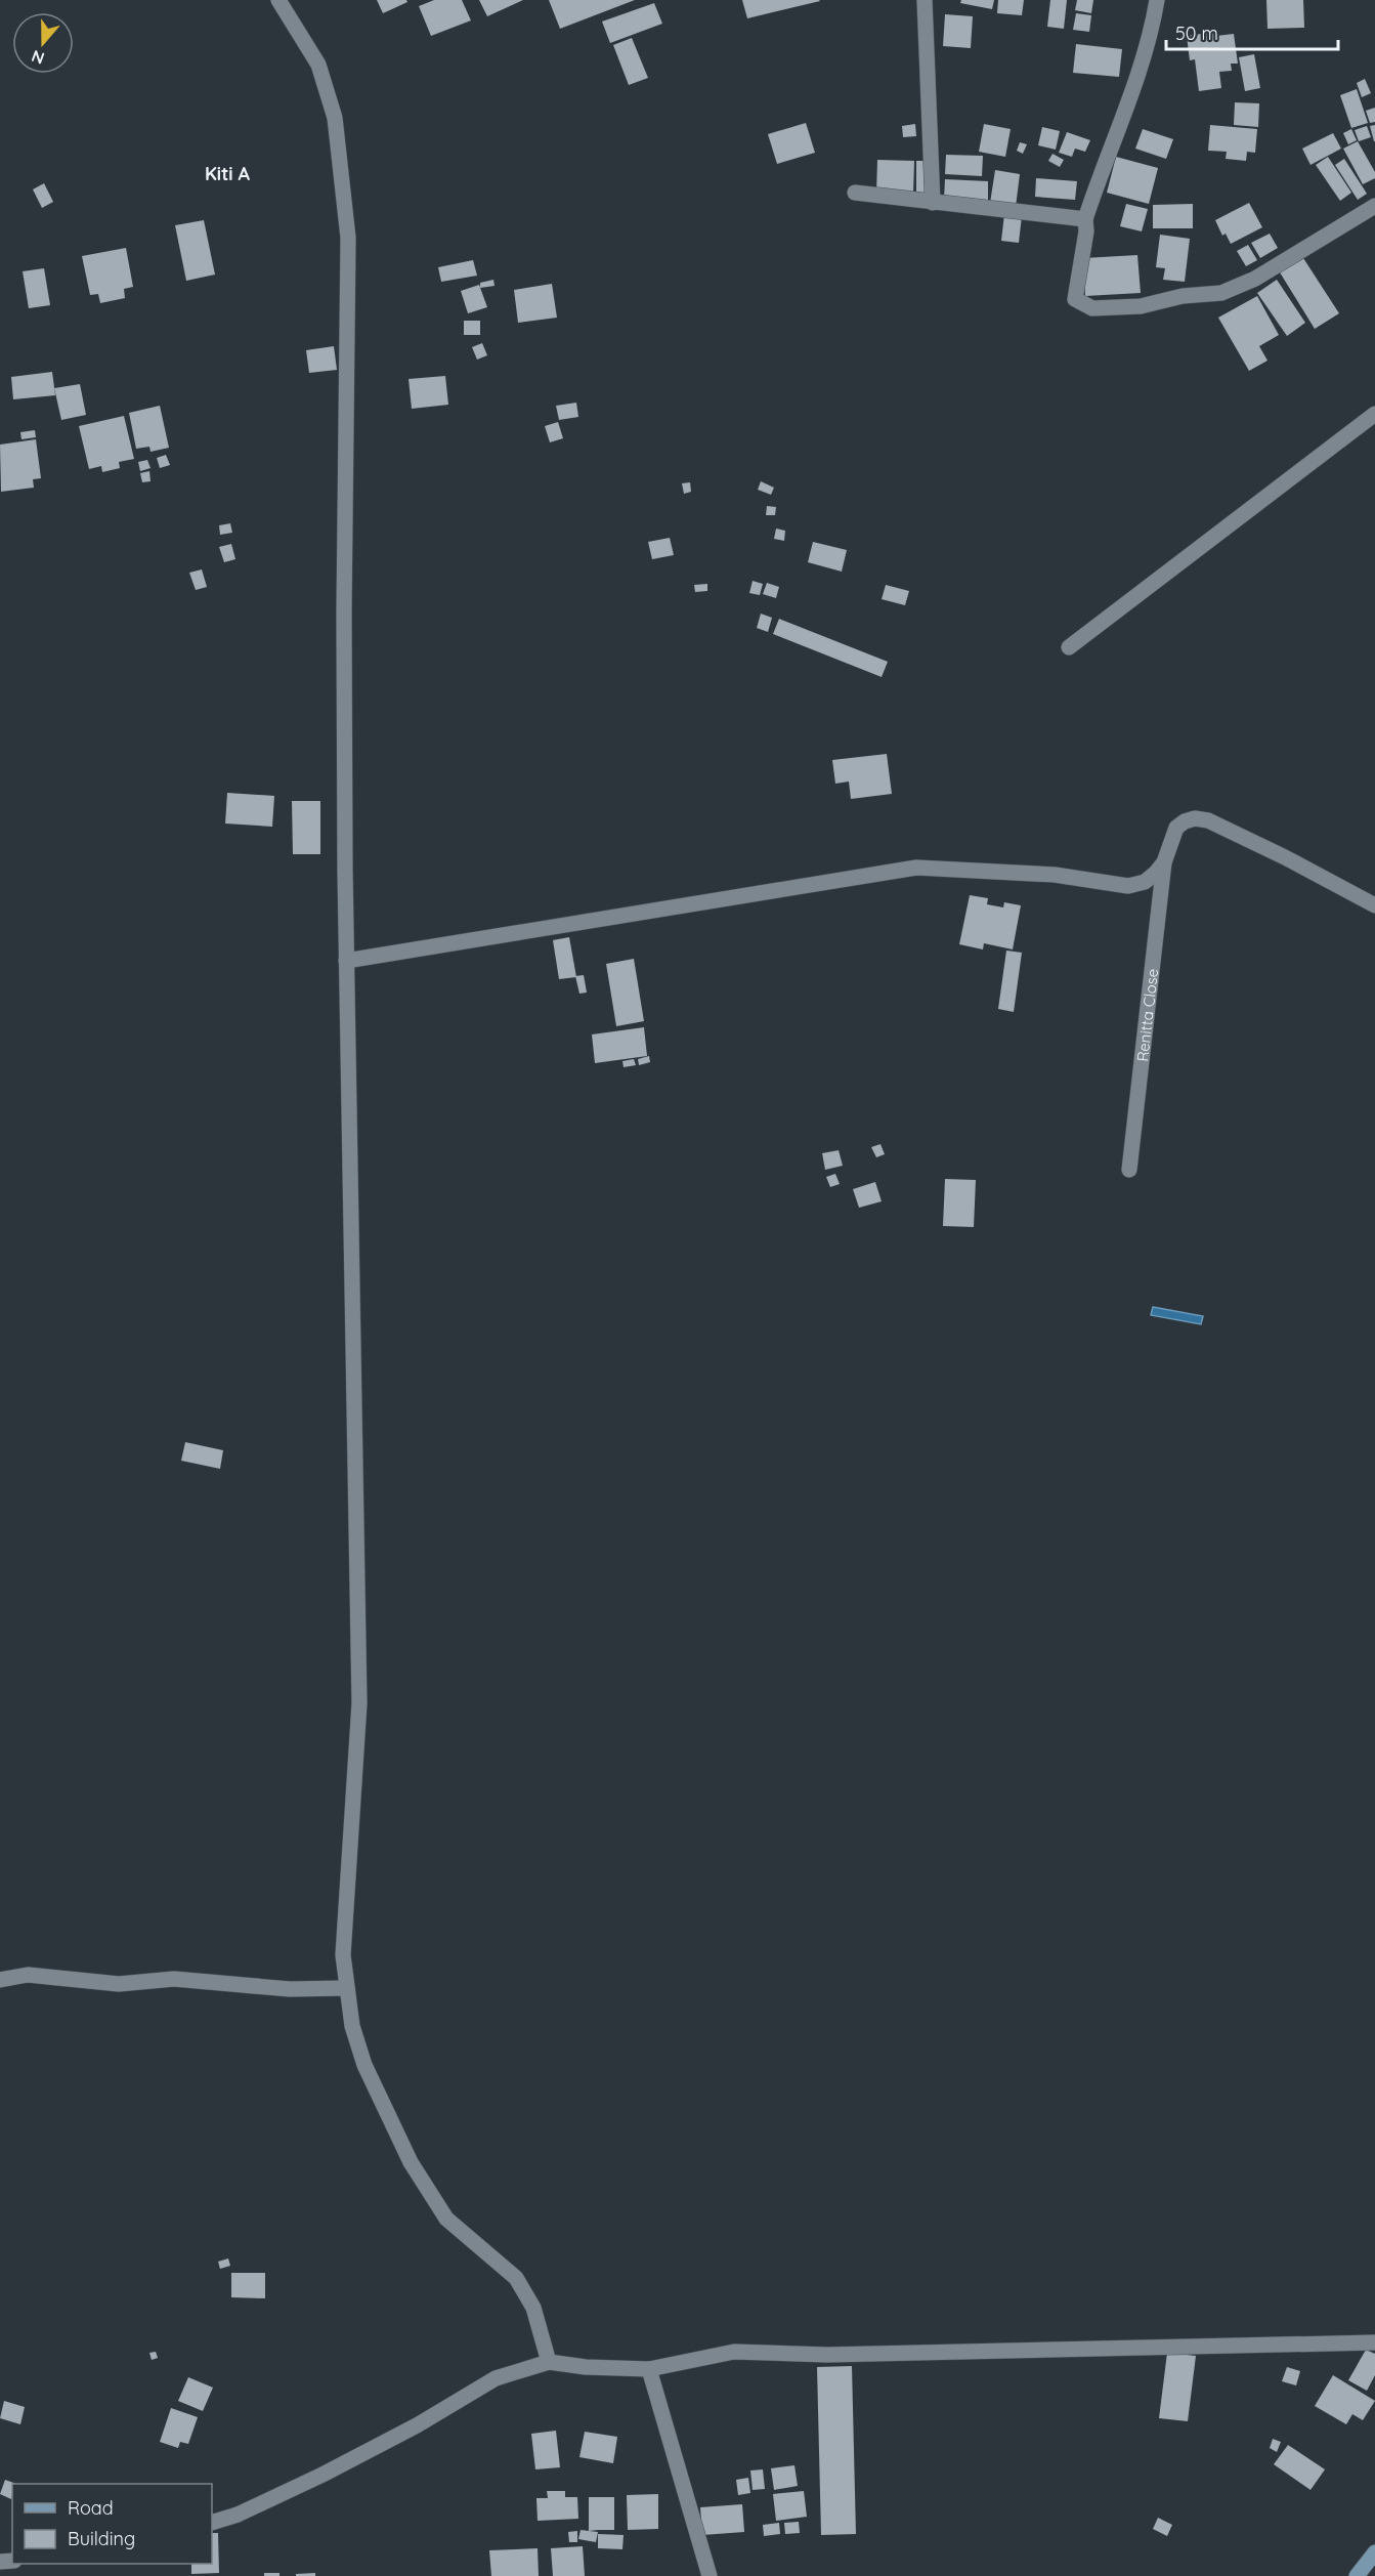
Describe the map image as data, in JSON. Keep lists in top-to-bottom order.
{
  "streets": {
    "street": ["Renitta Close"]
  },
  "districts": ["Kiti A"],
  "legend": ["Road", "Building"],
  "scale_bar": "50 m",
  "north": "bottom"
}
